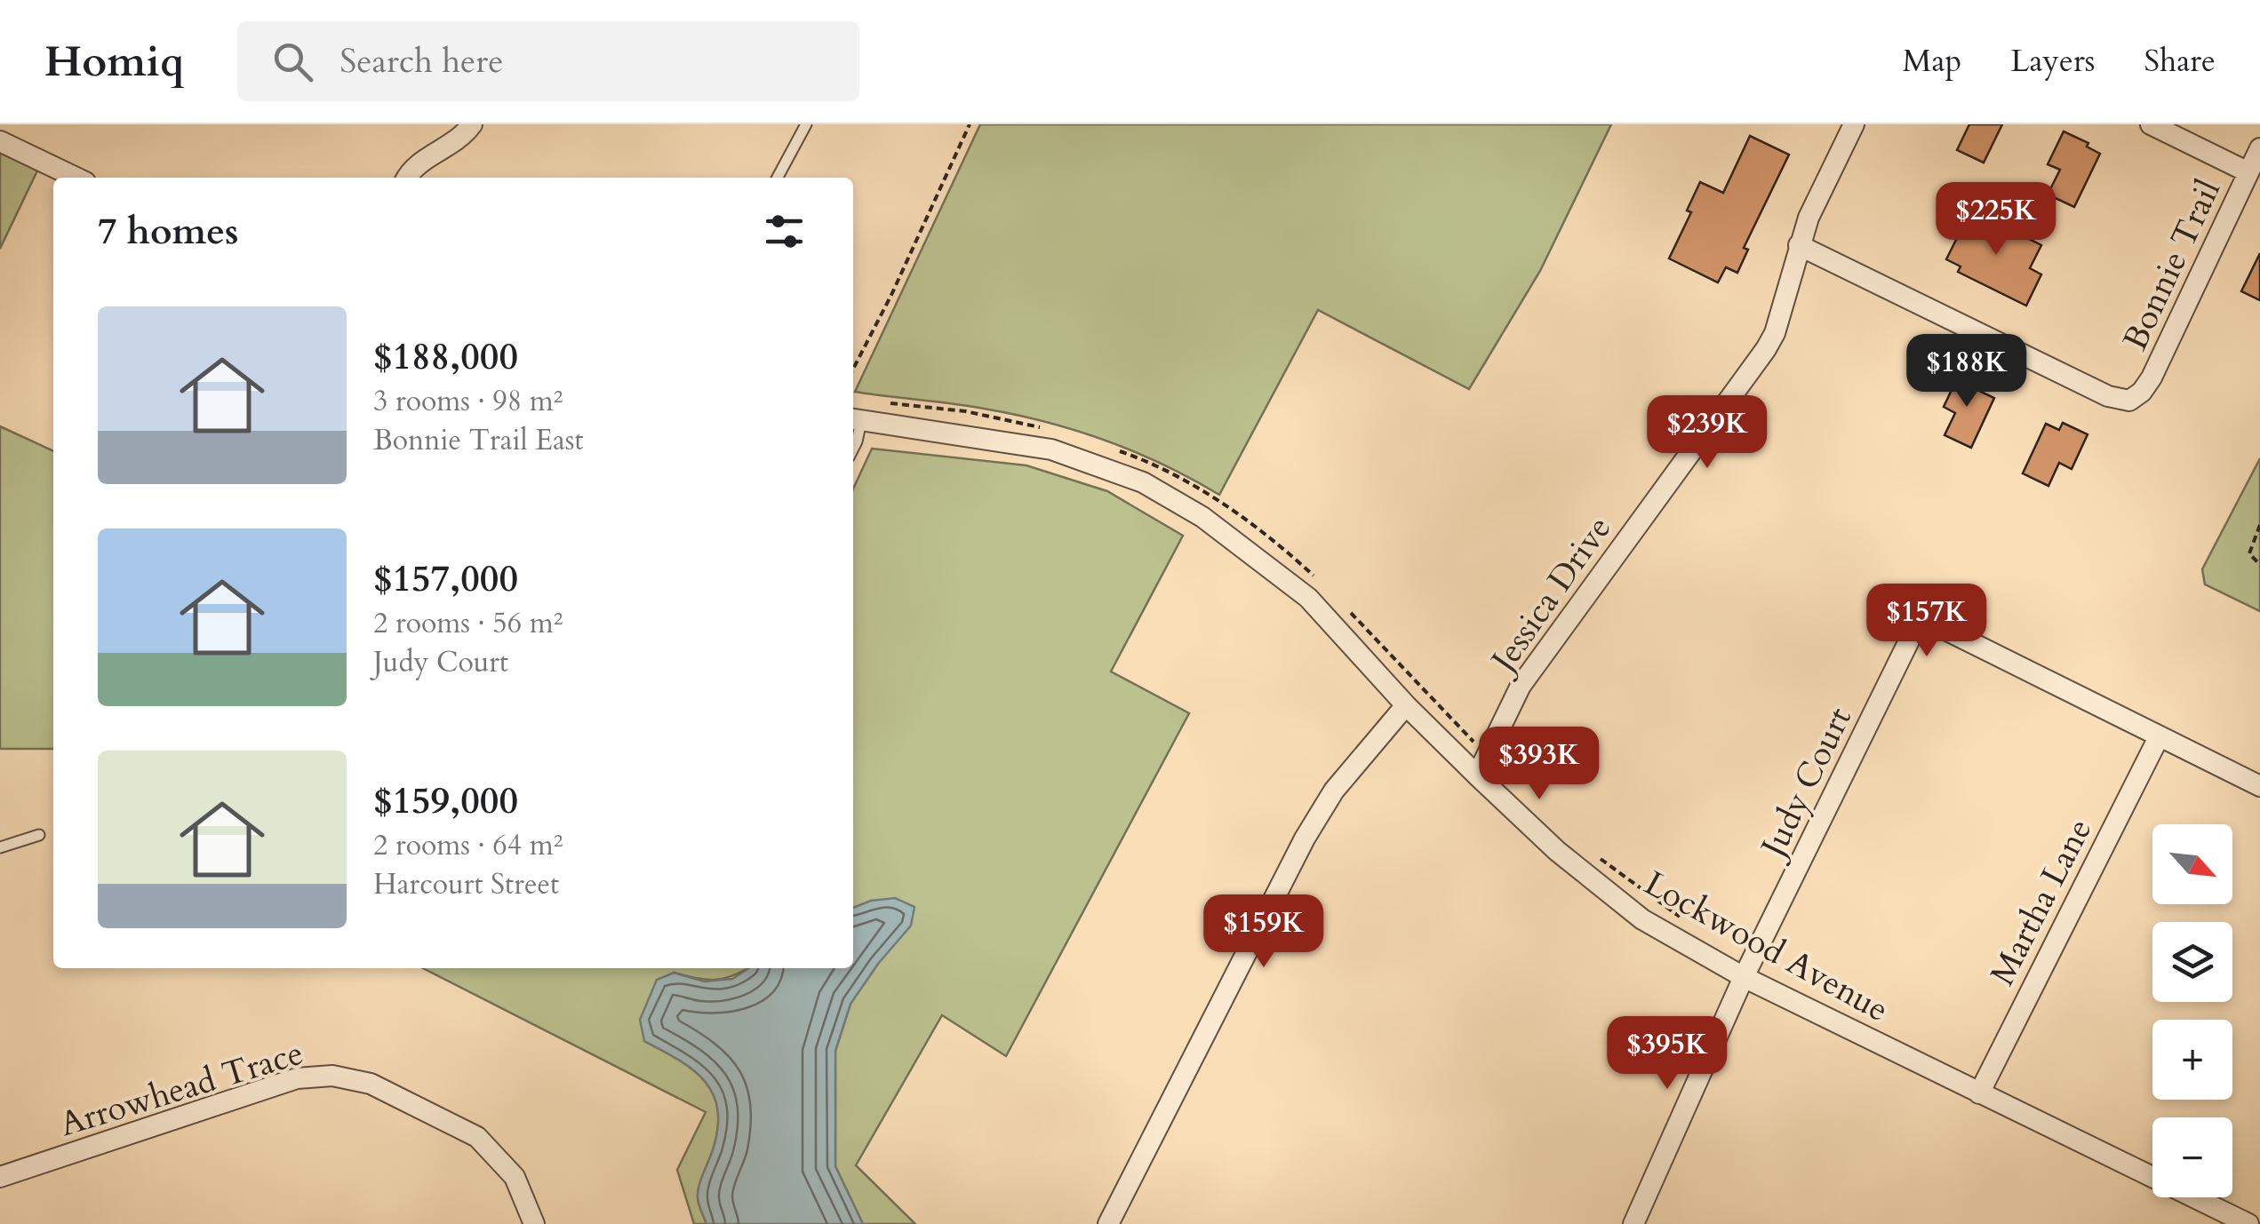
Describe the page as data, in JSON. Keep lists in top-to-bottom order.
{
  "streets": {
    "street": [
      "Bonnie Trail",
      "Jessica Drive",
      "Judy Court",
      "Martha Lane",
      "Lockwood Avenue",
      "Arrowhead Trace"
    ]
  },
  "crossings": [
    ["Bonnie Trail", "Jessica Drive"],
    ["Jessica Drive", "Lockwood Avenue"],
    ["Judy Court", "Martha Lane"],
    ["Judy Court", "Lockwood Avenue"],
    ["Martha Lane", "Lockwood Avenue"]
  ],
  "north": "bottom right",
  "page": {
    "header": "Homiq",
    "search": "Search here",
    "nav": ["Map", "Layers", "Share"],
    "heading": "7 homes",
    "price": [
      "$225K",
      "$188K",
      "$239K",
      "$157K",
      "$393K",
      "$159K",
      "$395K"
    ],
    "list": [
      {
        "name": "$188,000",
        "note": "3 rooms · 98 m² · Bonnie Trail East"
      },
      {
        "name": "$157,000",
        "note": "2 rooms · 56 m² · Judy Court"
      },
      {
        "name": "$159,000",
        "note": "2 rooms · 64 m² · Harcourt Street"
      }
    ],
    "map_buttons": ["+", "−"]
  }
}
